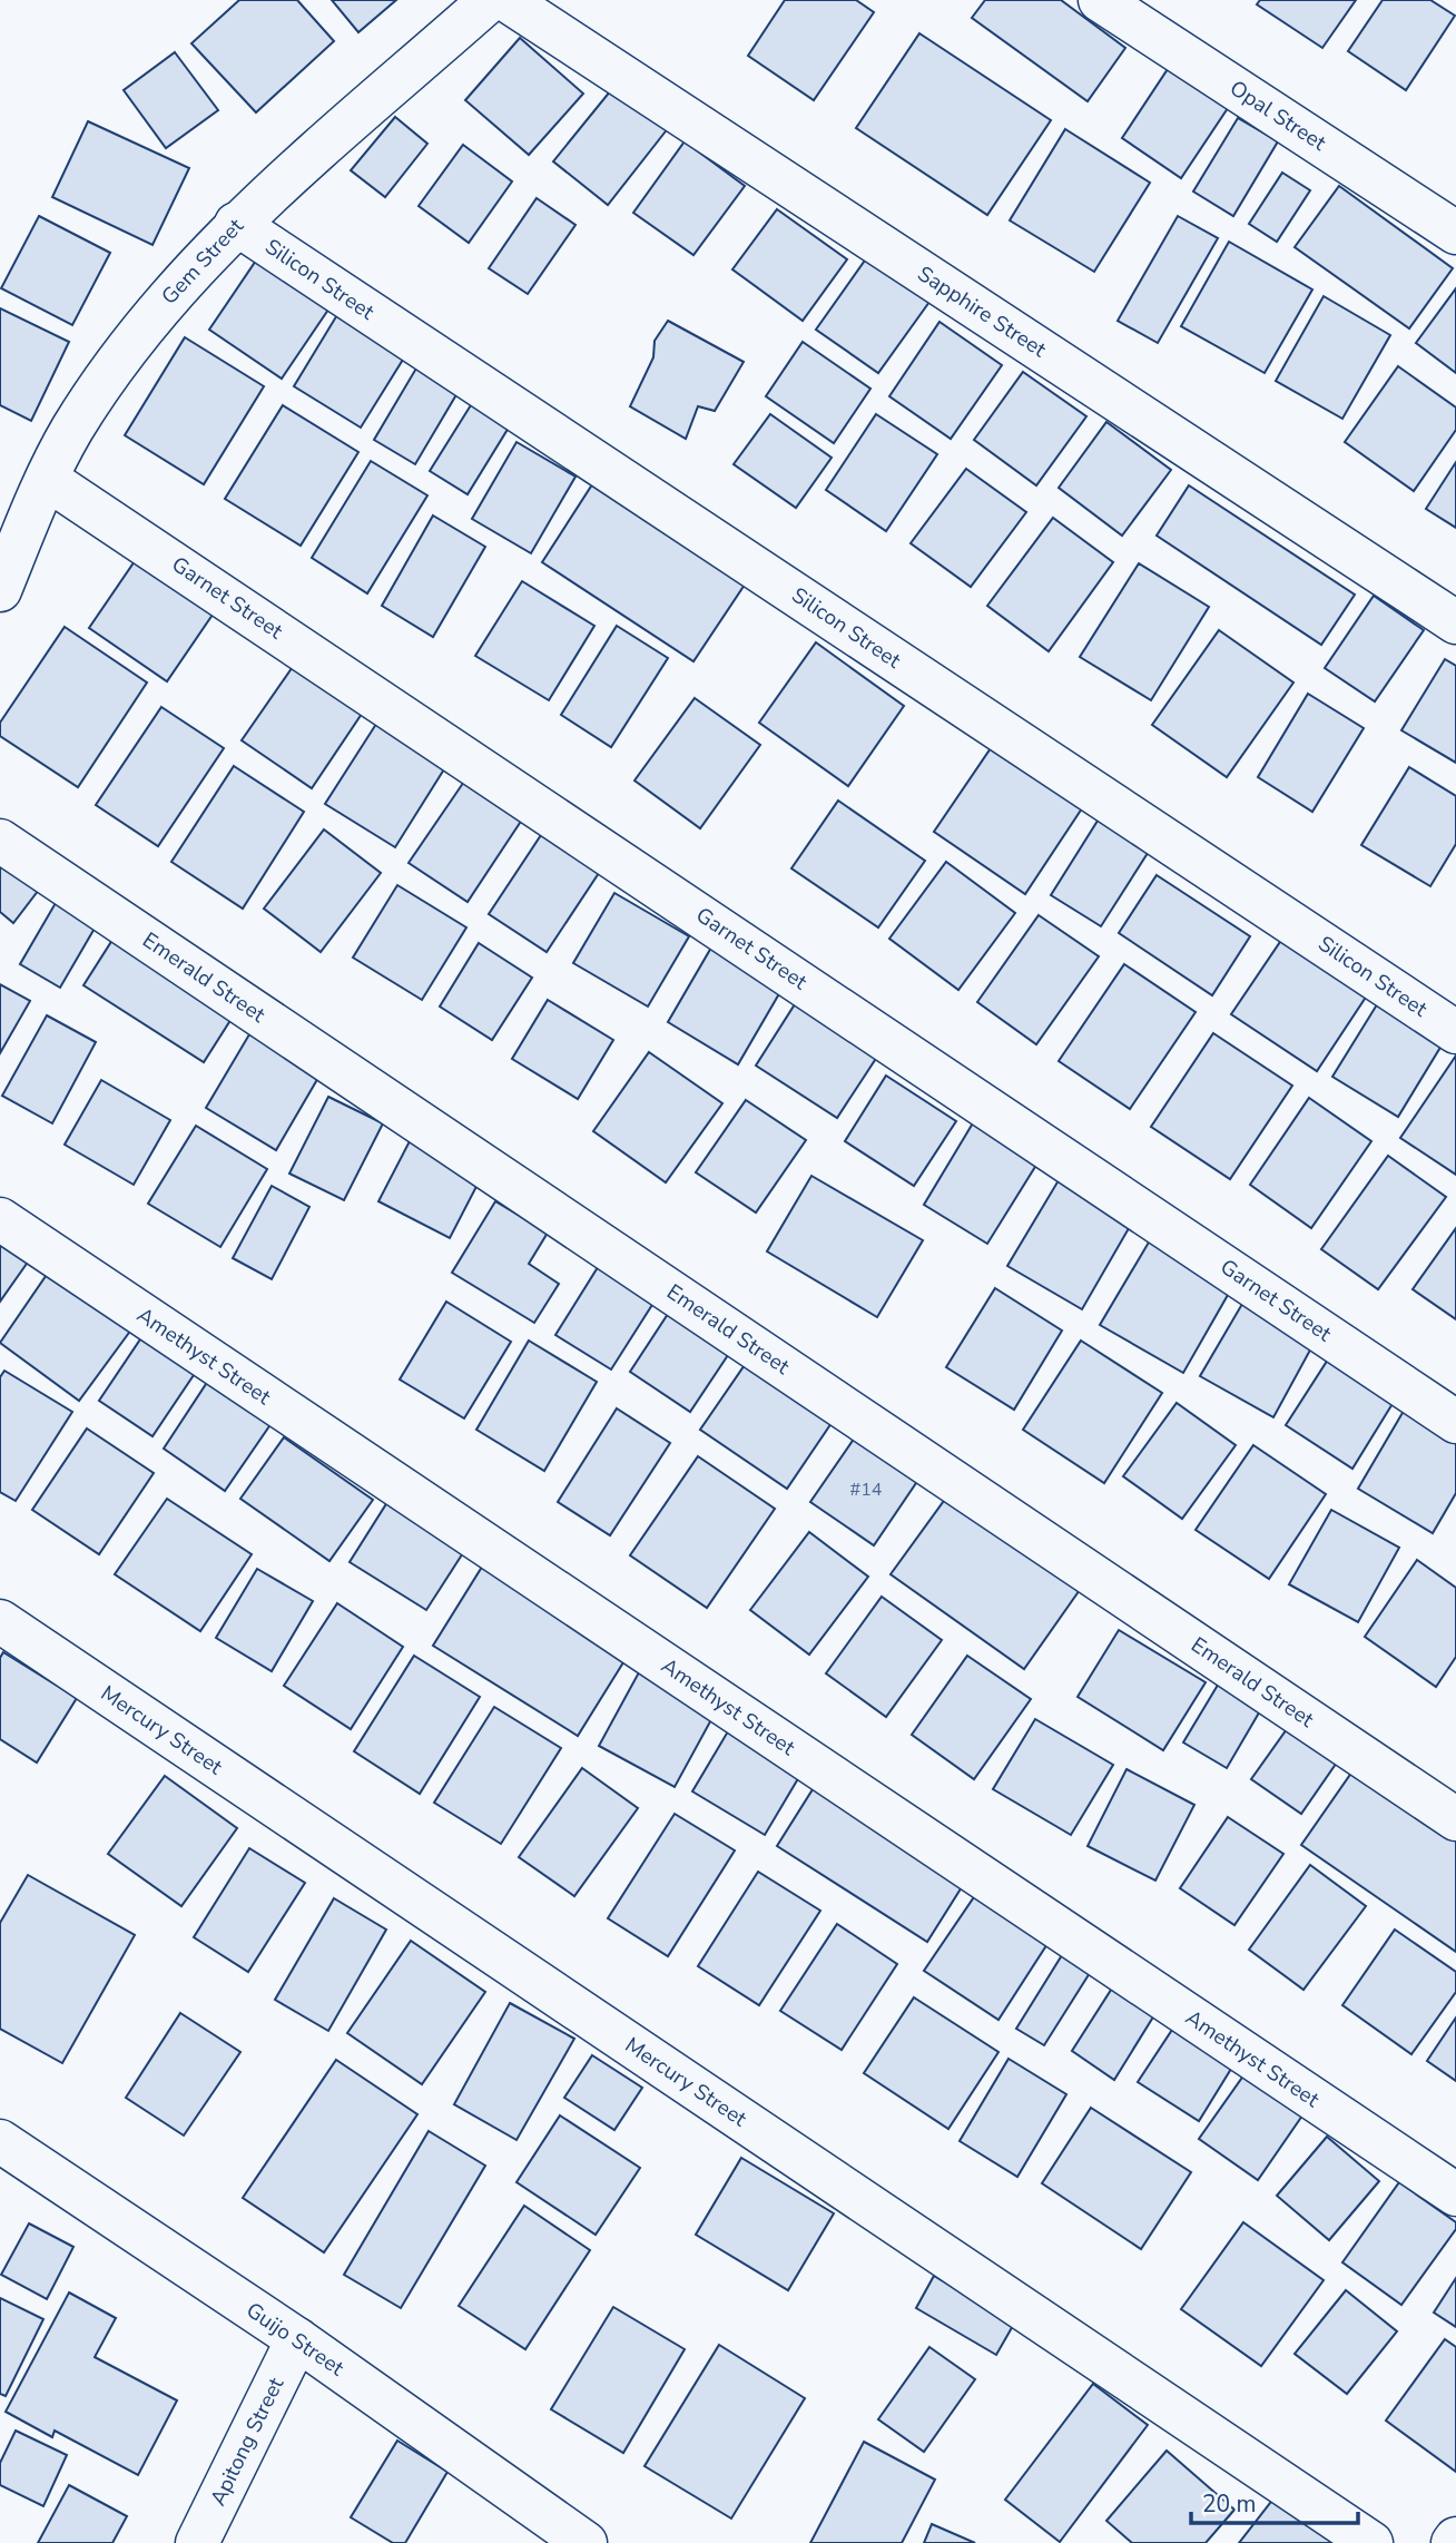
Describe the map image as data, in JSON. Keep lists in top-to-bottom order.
{
  "streets": {
    "street": [
      "Opal Street",
      "Gem Street",
      "Silicon Street",
      "Sapphire Street",
      "Garnet Street",
      "Emerald Street",
      "Amethyst Street",
      "Mercury Street",
      "Guijo Street",
      "Apitong Street"
    ]
  },
  "crossings": [
    ["Gem Street", "Silicon Street"],
    ["Gem Street", "Garnet Street"],
    ["Guijo Street", "Apitong Street"]
  ],
  "house_numbers": ["#14"],
  "scale_bar": "20 m"
}
